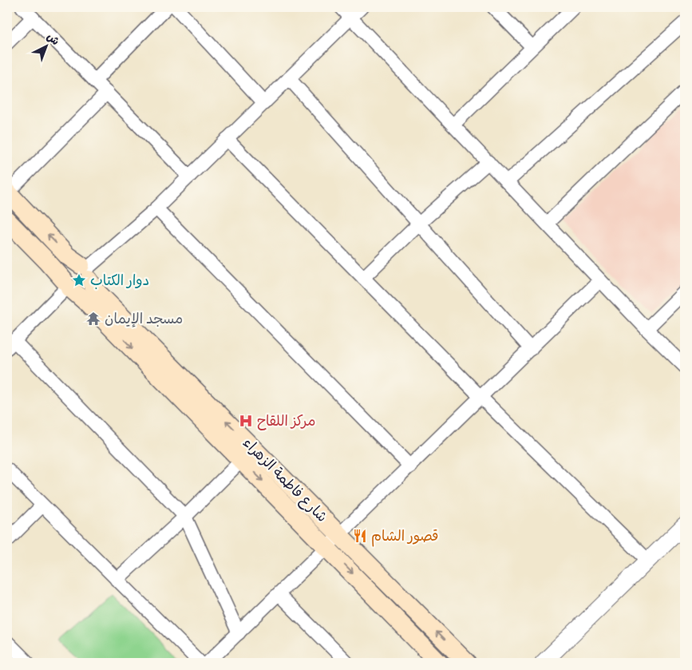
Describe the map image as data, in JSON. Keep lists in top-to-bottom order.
{
  "streets": {
    "main road": ["شارع فاطمة الزهراء"]
  },
  "places": {
    "place": ["دوار الكتاب"],
    "temple": ["مسجد الإيمان"],
    "hospital": ["مركز اللقاح"],
    "restaurant": ["قصور الشام"]
  },
  "north": "top right"
}
